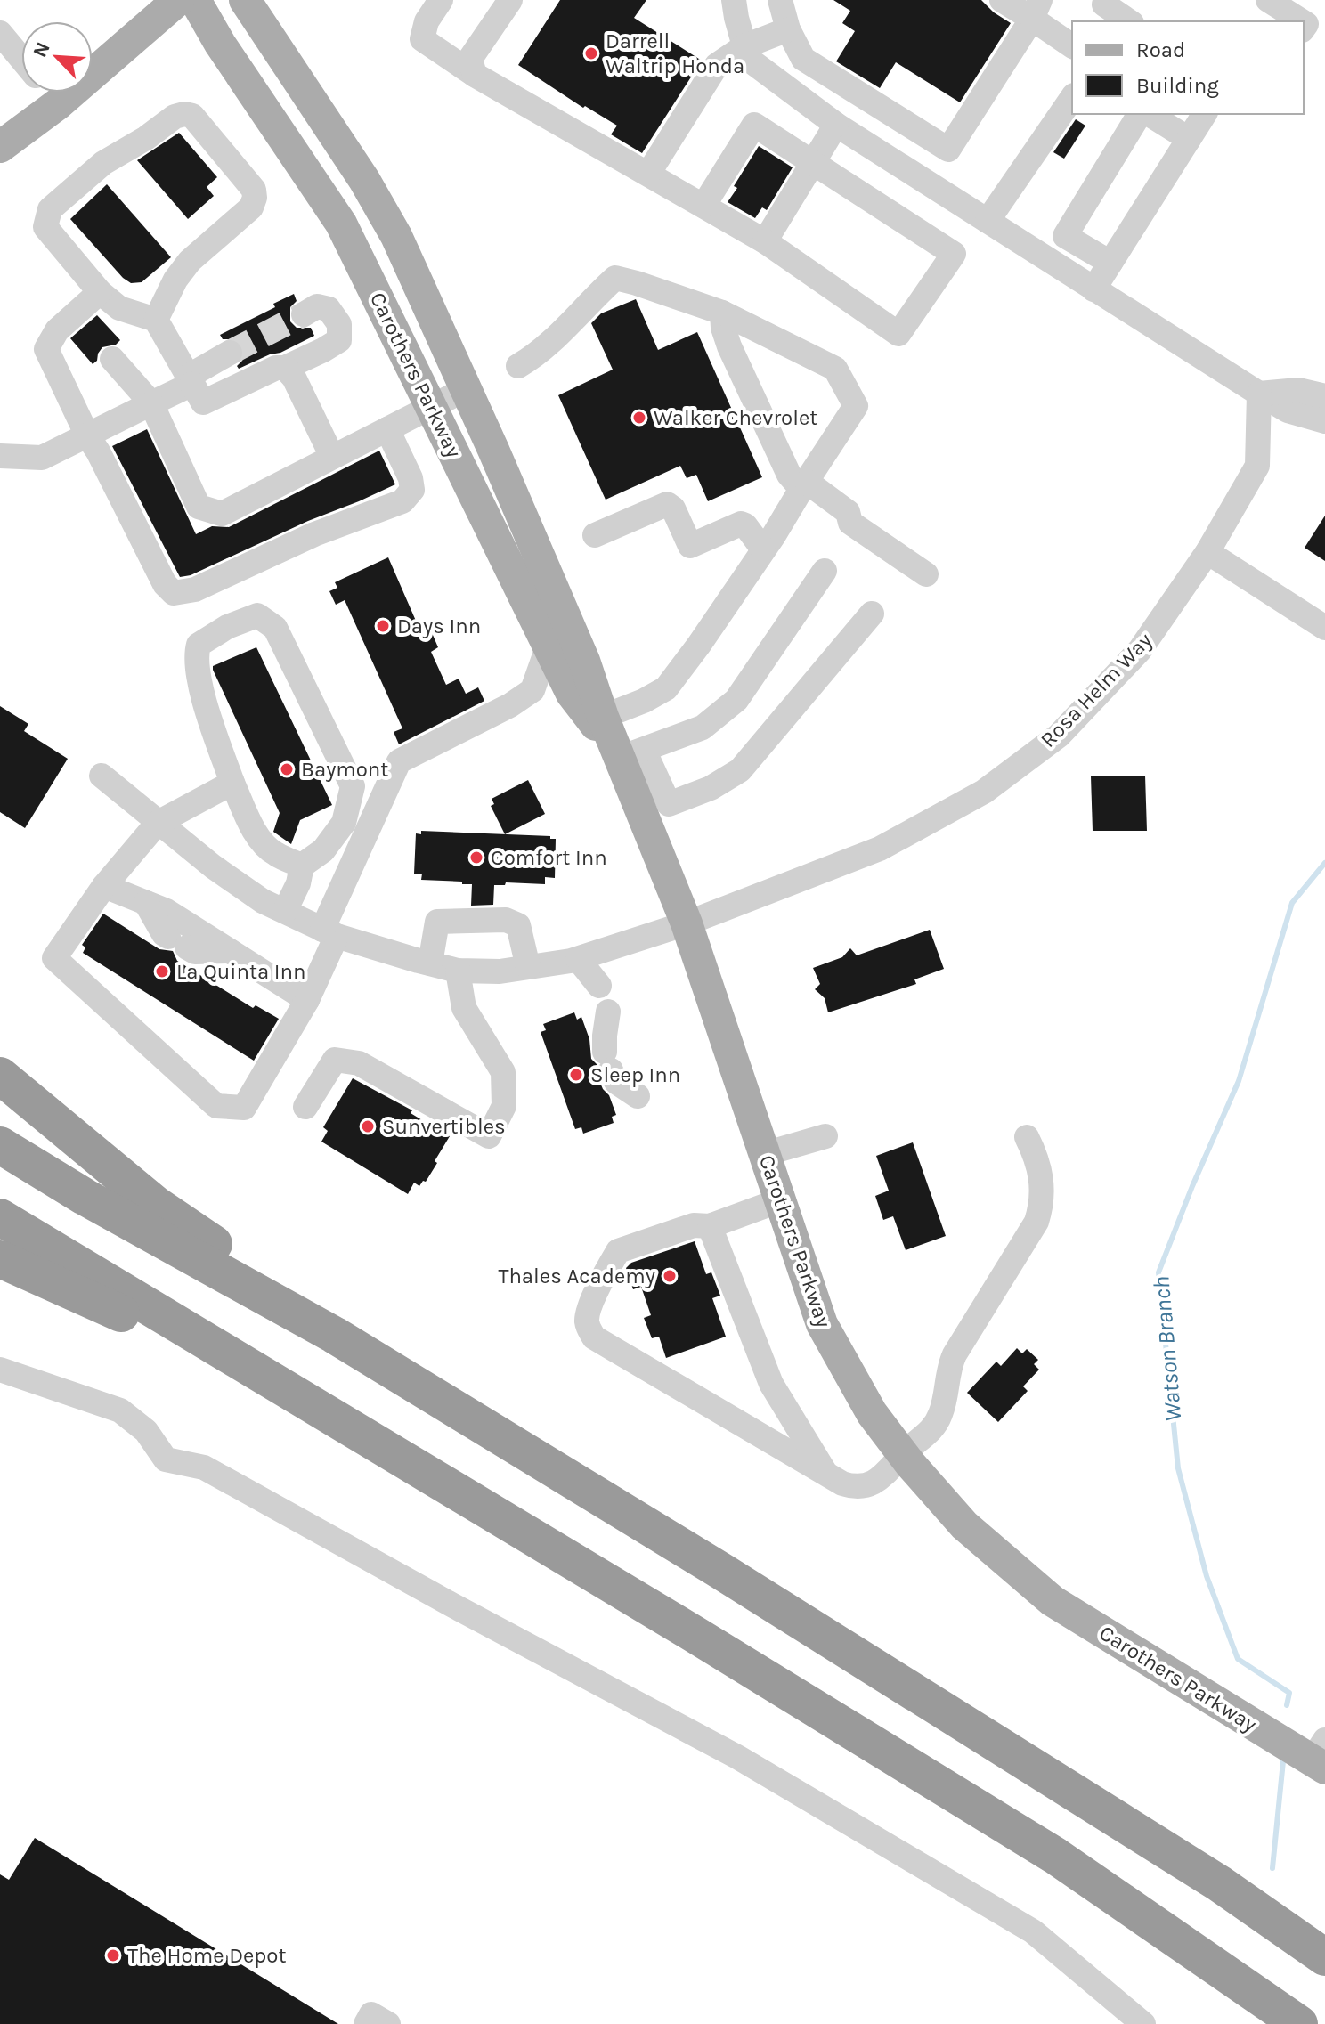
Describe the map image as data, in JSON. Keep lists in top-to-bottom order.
{
  "streets": {
    "main road": ["Carothers Parkway"],
    "street": ["Rosa Helm Way"]
  },
  "crossings": [
    ["Carothers Parkway", "Rosa Helm Way"]
  ],
  "water": ["Watson Branch"],
  "places": [
    "Darrell Waltrip Honda",
    "Walker Chevrolet",
    "Days Inn",
    "Baymont",
    "Comfort Inn",
    "La Quinta Inn",
    "Sleep Inn",
    "Sunvertibles",
    "Thales Academy",
    "The Home Depot"
  ],
  "legend": ["Road", "Building"],
  "north": "top left"
}
